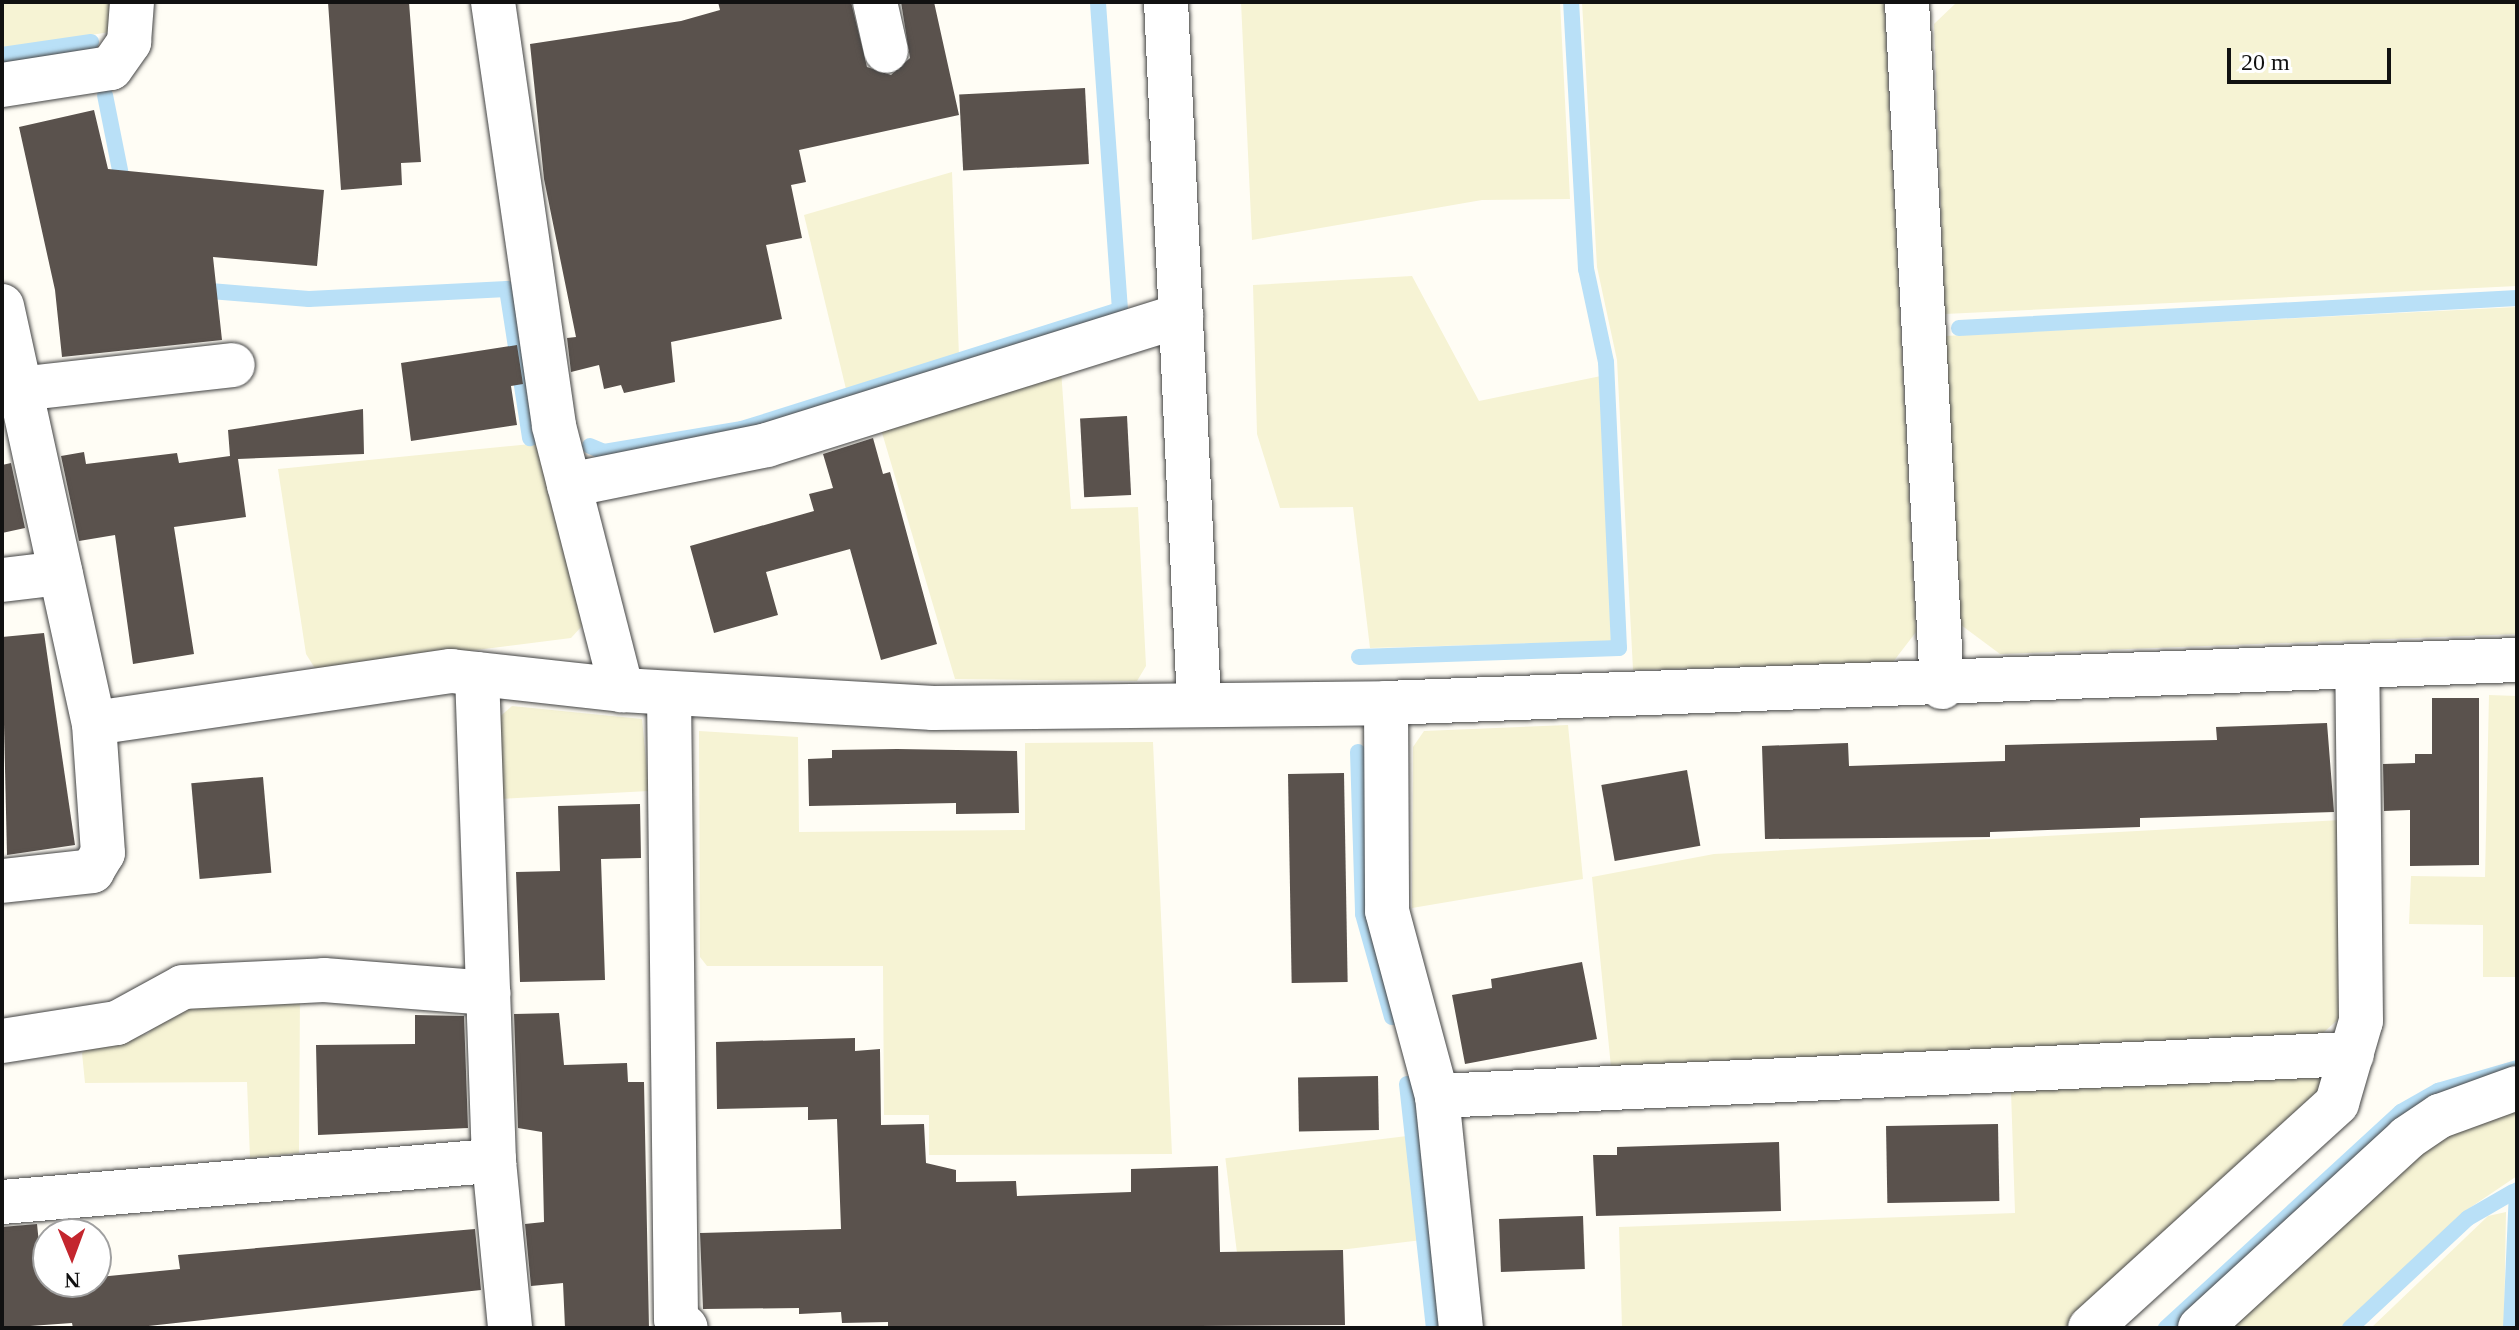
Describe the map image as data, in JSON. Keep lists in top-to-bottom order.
{
  "scale_bar": "20 m",
  "north": "bottom"
}
